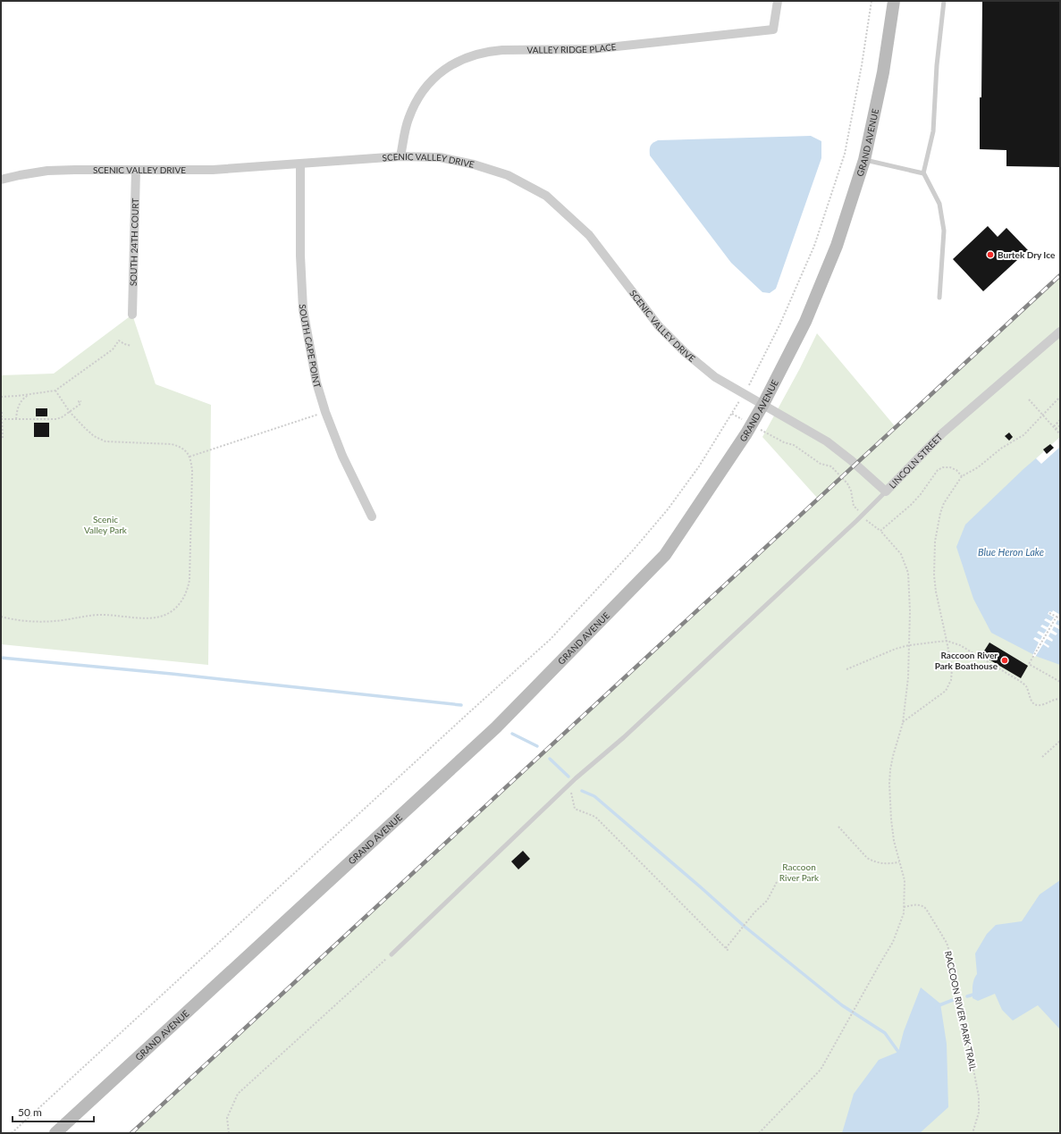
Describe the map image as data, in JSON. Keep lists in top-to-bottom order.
{
  "streets": {
    "main road": ["GRAND AVENUE"],
    "street": [
      "VALLEY RIDGE PLACE",
      "SCENIC VALLEY DRIVE",
      "SOUTH 24TH COURT",
      "SOUTH CAPE POINT",
      "LINCOLN STREET"
    ],
    "path": ["RACCOON RIVER PARK TRAIL"]
  },
  "crossings": [
    ["VALLEY RIDGE PLACE", "SCENIC VALLEY DRIVE"],
    ["GRAND AVENUE", "SCENIC VALLEY DRIVE"],
    ["GRAND AVENUE", "LINCOLN STREET"],
    ["SCENIC VALLEY DRIVE", "SOUTH 24TH COURT"],
    ["SCENIC VALLEY DRIVE", "SOUTH CAPE POINT"],
    ["SCENIC VALLEY DRIVE", "LINCOLN STREET"]
  ],
  "water": ["Blue Heron Lake"],
  "parks": ["Scenic Valley Park", "Raccoon River Park"],
  "places": ["Burtek Dry Ice", "Raccoon River Park Boathouse"],
  "scale_bar": "50 m"
}
